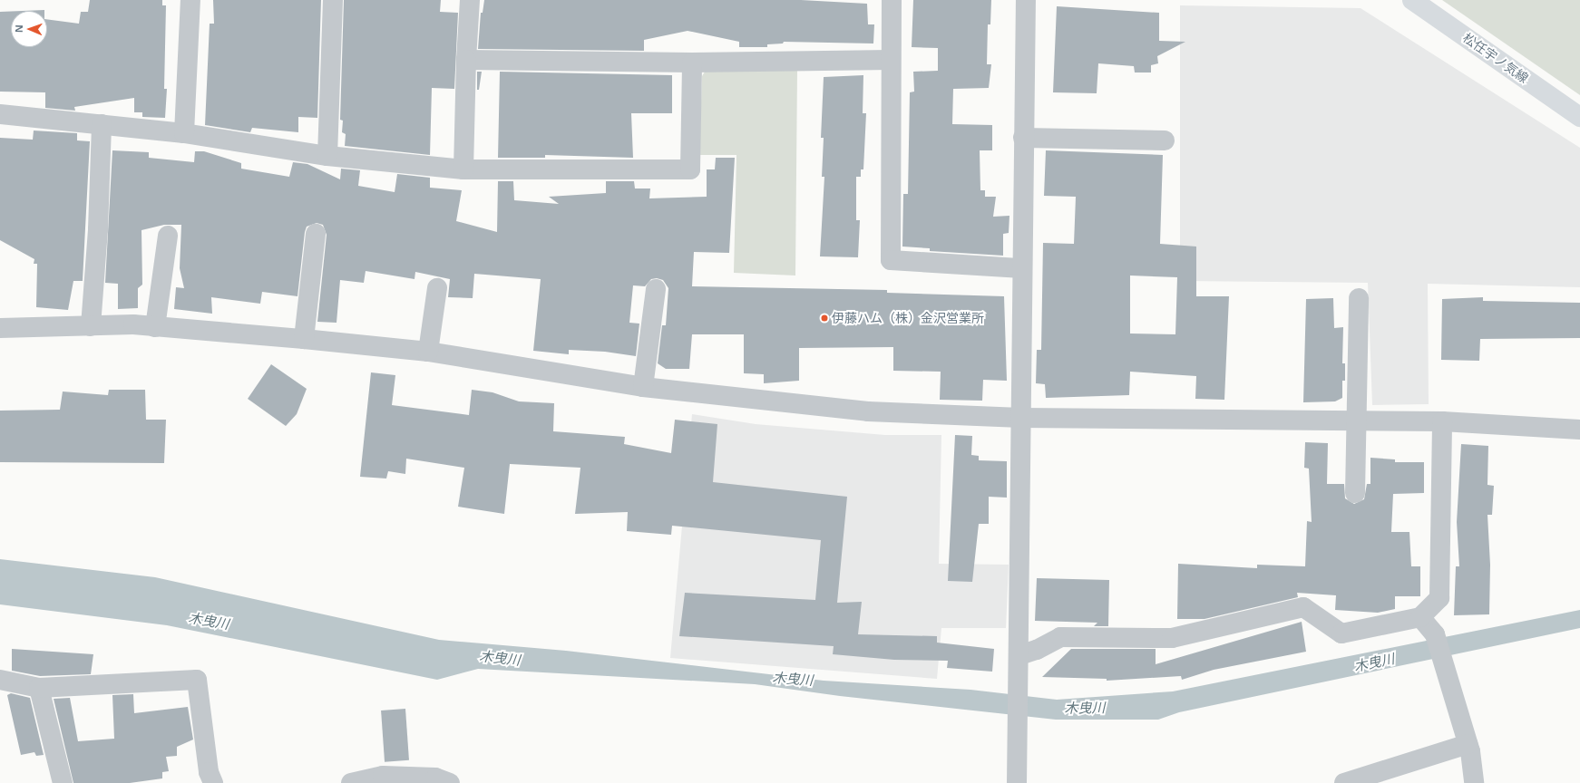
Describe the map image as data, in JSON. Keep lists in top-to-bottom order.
{
  "streets": {
    "main road": ["松任宇ノ気線"]
  },
  "water": ["木曳川"],
  "places": ["伊藤ハム（株）金沢営業所"],
  "north": "left"
}
